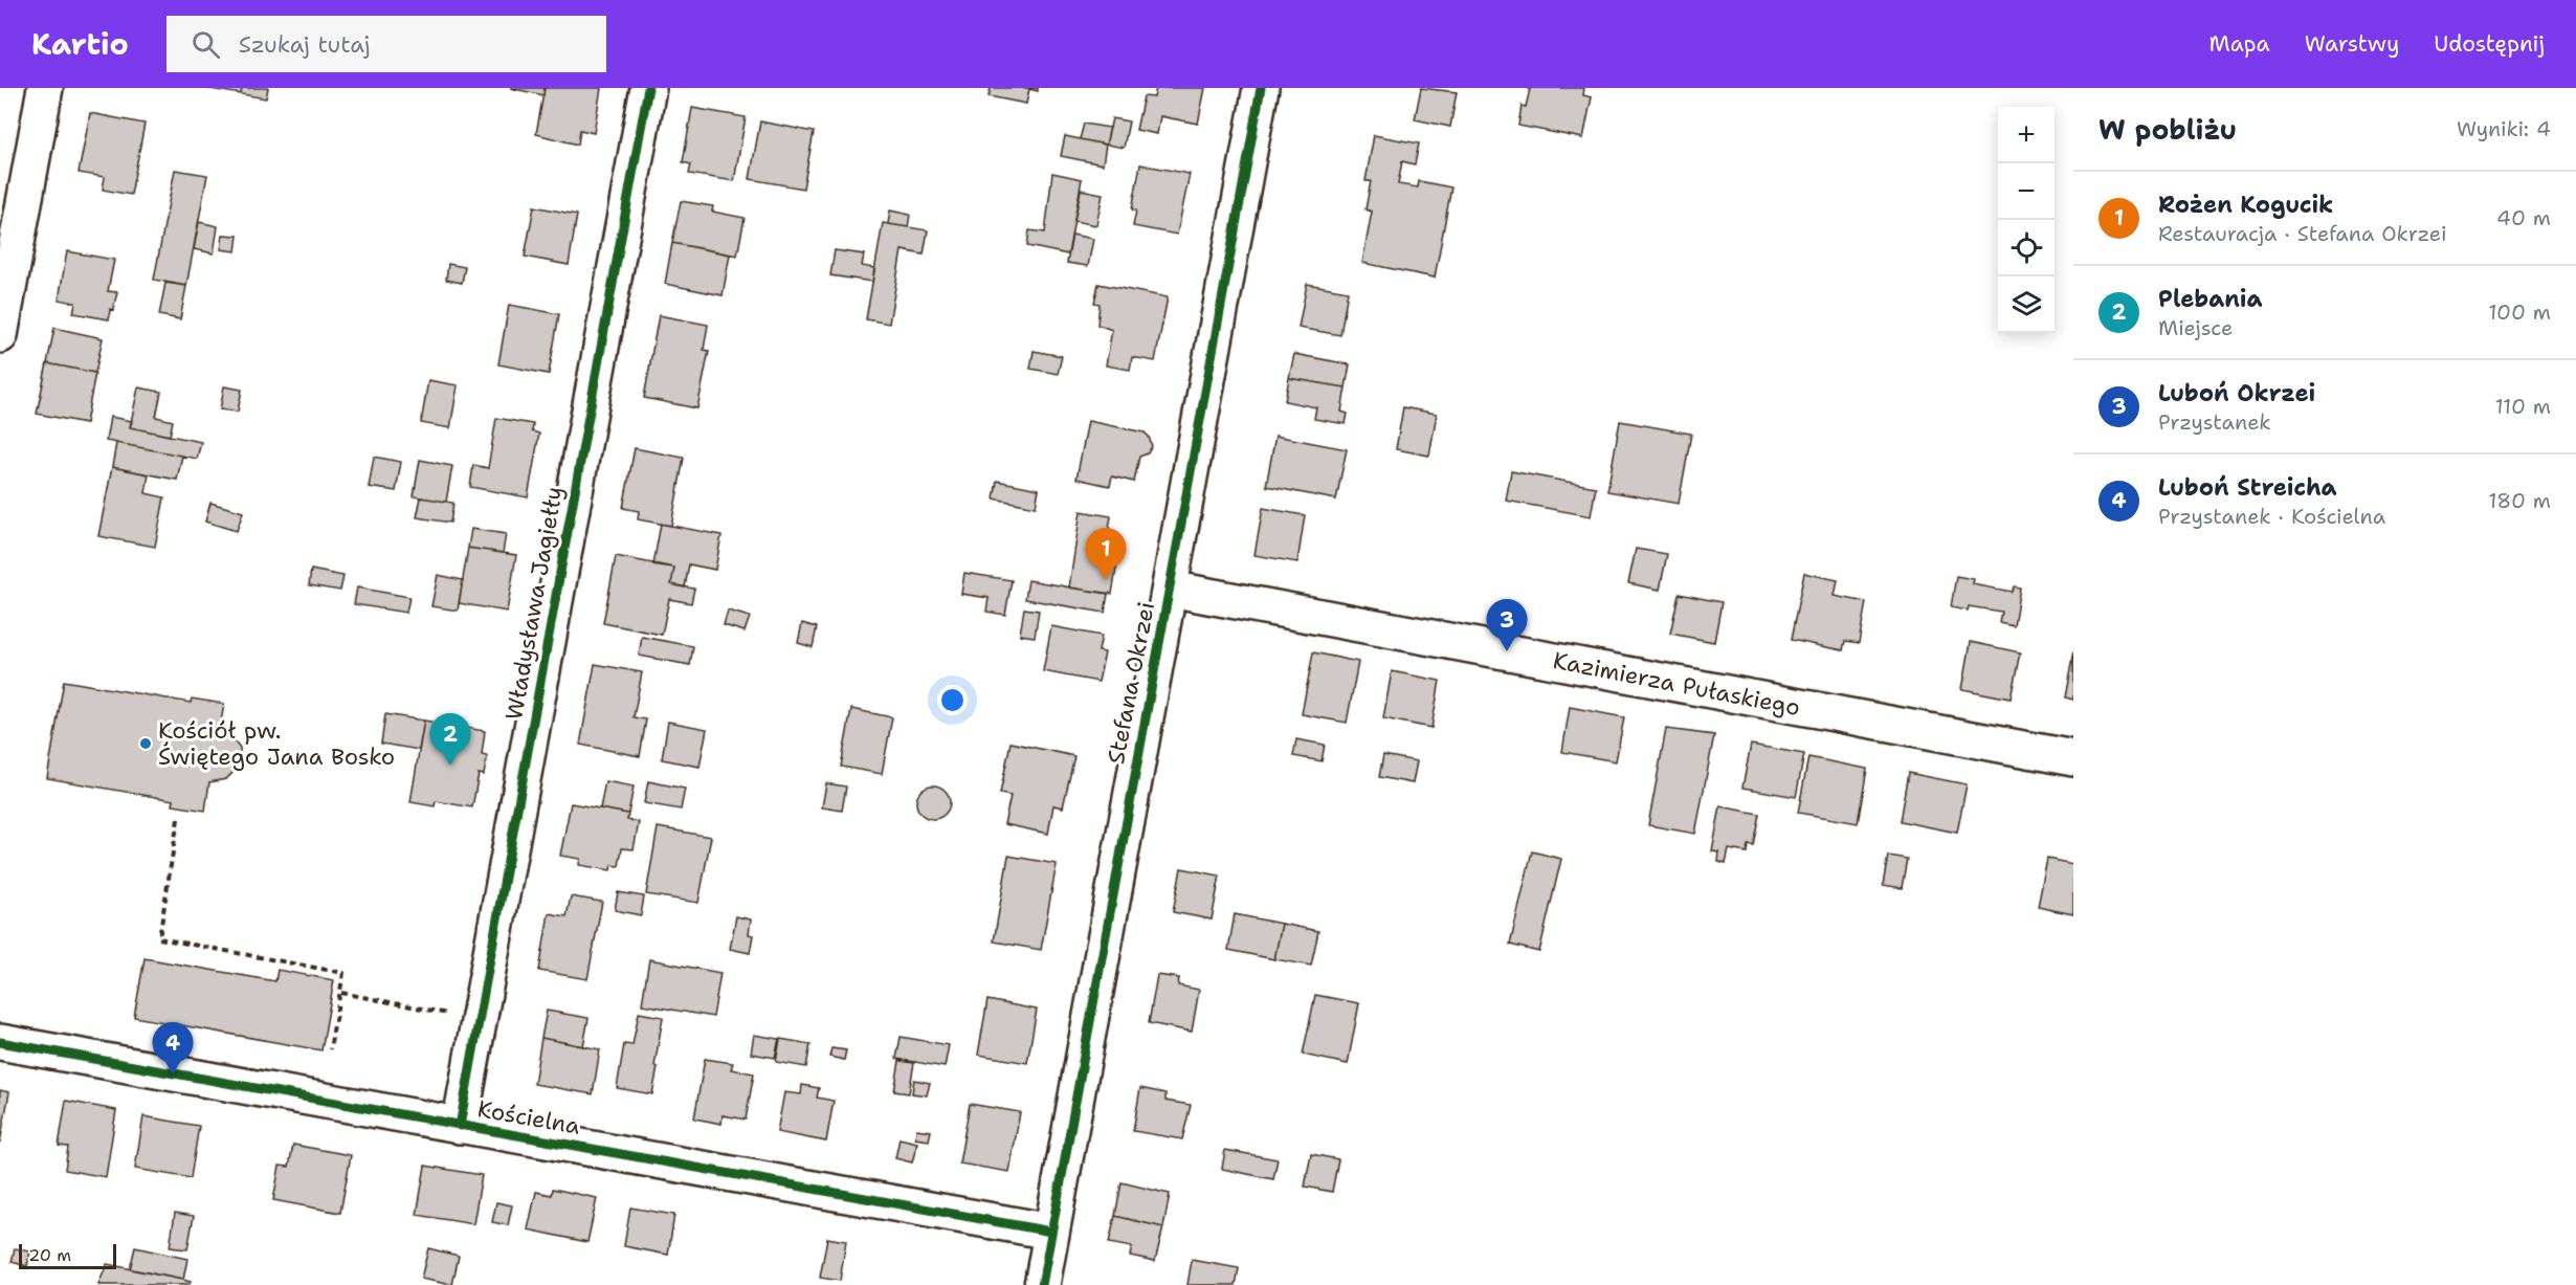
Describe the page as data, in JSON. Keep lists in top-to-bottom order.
{
  "streets": {
    "street": [
      "Władysława Jagiełły",
      "Stefana Okrzei",
      "Kazimierza Pułaskiego",
      "Kościelna"
    ]
  },
  "crossings": [
    ["Władysława Jagiełły", "Kościelna"],
    ["Stefana Okrzei", "Kazimierza Pułaskiego"],
    ["Stefana Okrzei", "Kościelna"]
  ],
  "places": ["Kościół pw. Świętego Jana Bosko"],
  "scale_bar": "20 m",
  "page": {
    "header": "Kartio",
    "search": "Szukaj tutaj",
    "nav": ["Mapa", "Warstwy", "Udostępnij"],
    "heading": ["W pobliżu", "Wyniki: 4"],
    "map_buttons": ["+", "−"],
    "list": [
      {
        "mark": "1",
        "name": "Rożen Kogucik",
        "note": "Restauracja · Stefana Okrzei",
        "value": "40 m"
      },
      {
        "mark": "2",
        "name": "Plebania",
        "note": "Miejsce",
        "value": "100 m"
      },
      {
        "mark": "3",
        "name": "Luboń Okrzei",
        "note": "Przystanek",
        "value": "110 m"
      },
      {
        "mark": "4",
        "name": "Luboń Streicha",
        "note": "Przystanek · Kościelna",
        "value": "180 m"
      }
    ],
    "pins": [
      "1",
      "3",
      "2",
      "4"
    ],
    "scale": "20 m"
  }
}
